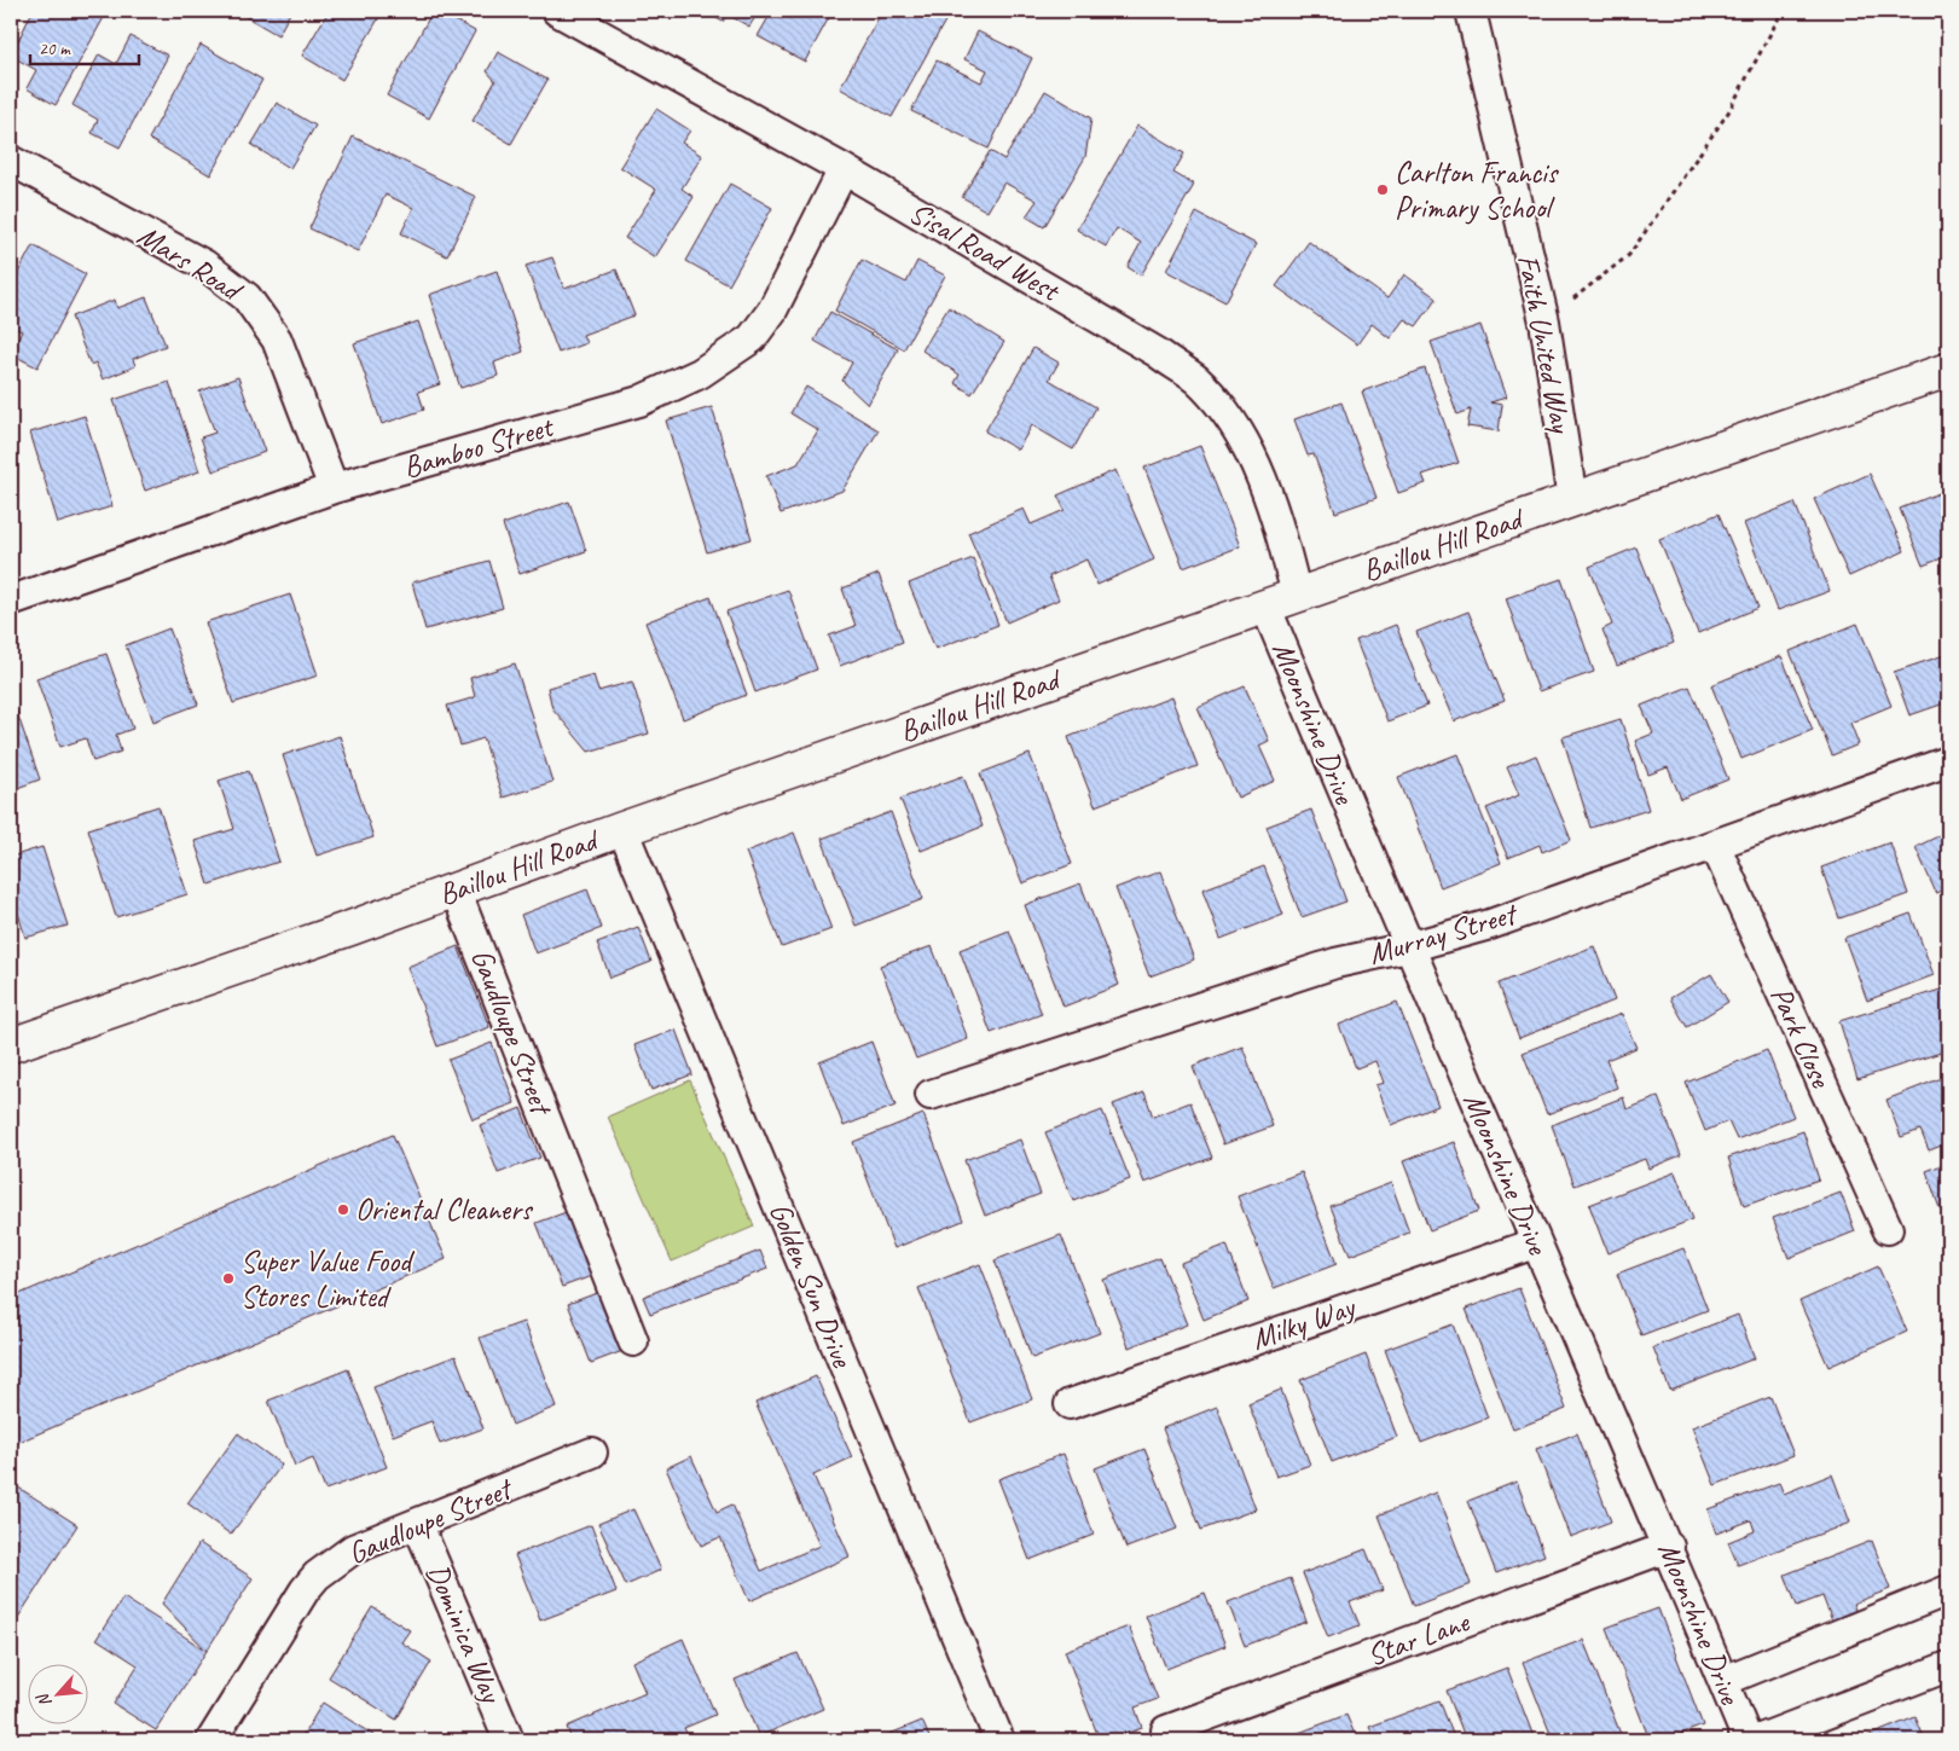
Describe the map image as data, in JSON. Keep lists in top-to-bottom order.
{
  "streets": {
    "main road": ["Baillou Hill Road"],
    "street": [
      "Sisal Road West",
      "Mars Road",
      "Faith United Way",
      "Bamboo Street",
      "Moonshine Drive",
      "Murray Street",
      "Gaudloupe Street",
      "Park Close",
      "Golden Sun Drive",
      "Milky Way",
      "Dominica Way",
      "Star Lane"
    ]
  },
  "crossings": [
    ["Sisal Road West", "Bamboo Street"],
    ["Sisal Road West", "Baillou Hill Road"],
    ["Mars Road", "Bamboo Street"],
    ["Faith United Way", "Baillou Hill Road"],
    ["Baillou Hill Road", "Moonshine Drive"],
    ["Baillou Hill Road", "Gaudloupe Street"],
    ["Baillou Hill Road", "Golden Sun Drive"],
    ["Moonshine Drive", "Murray Street"],
    ["Moonshine Drive", "Milky Way"],
    ["Moonshine Drive", "Star Lane"],
    ["Murray Street", "Park Close"],
    ["Gaudloupe Street", "Dominica Way"]
  ],
  "places": ["Carlton Francis Primary School", "Oriental Cleaners", "Super Value Food Stores Limited"],
  "scale_bar": "20 m",
  "north": "bottom left"
}
